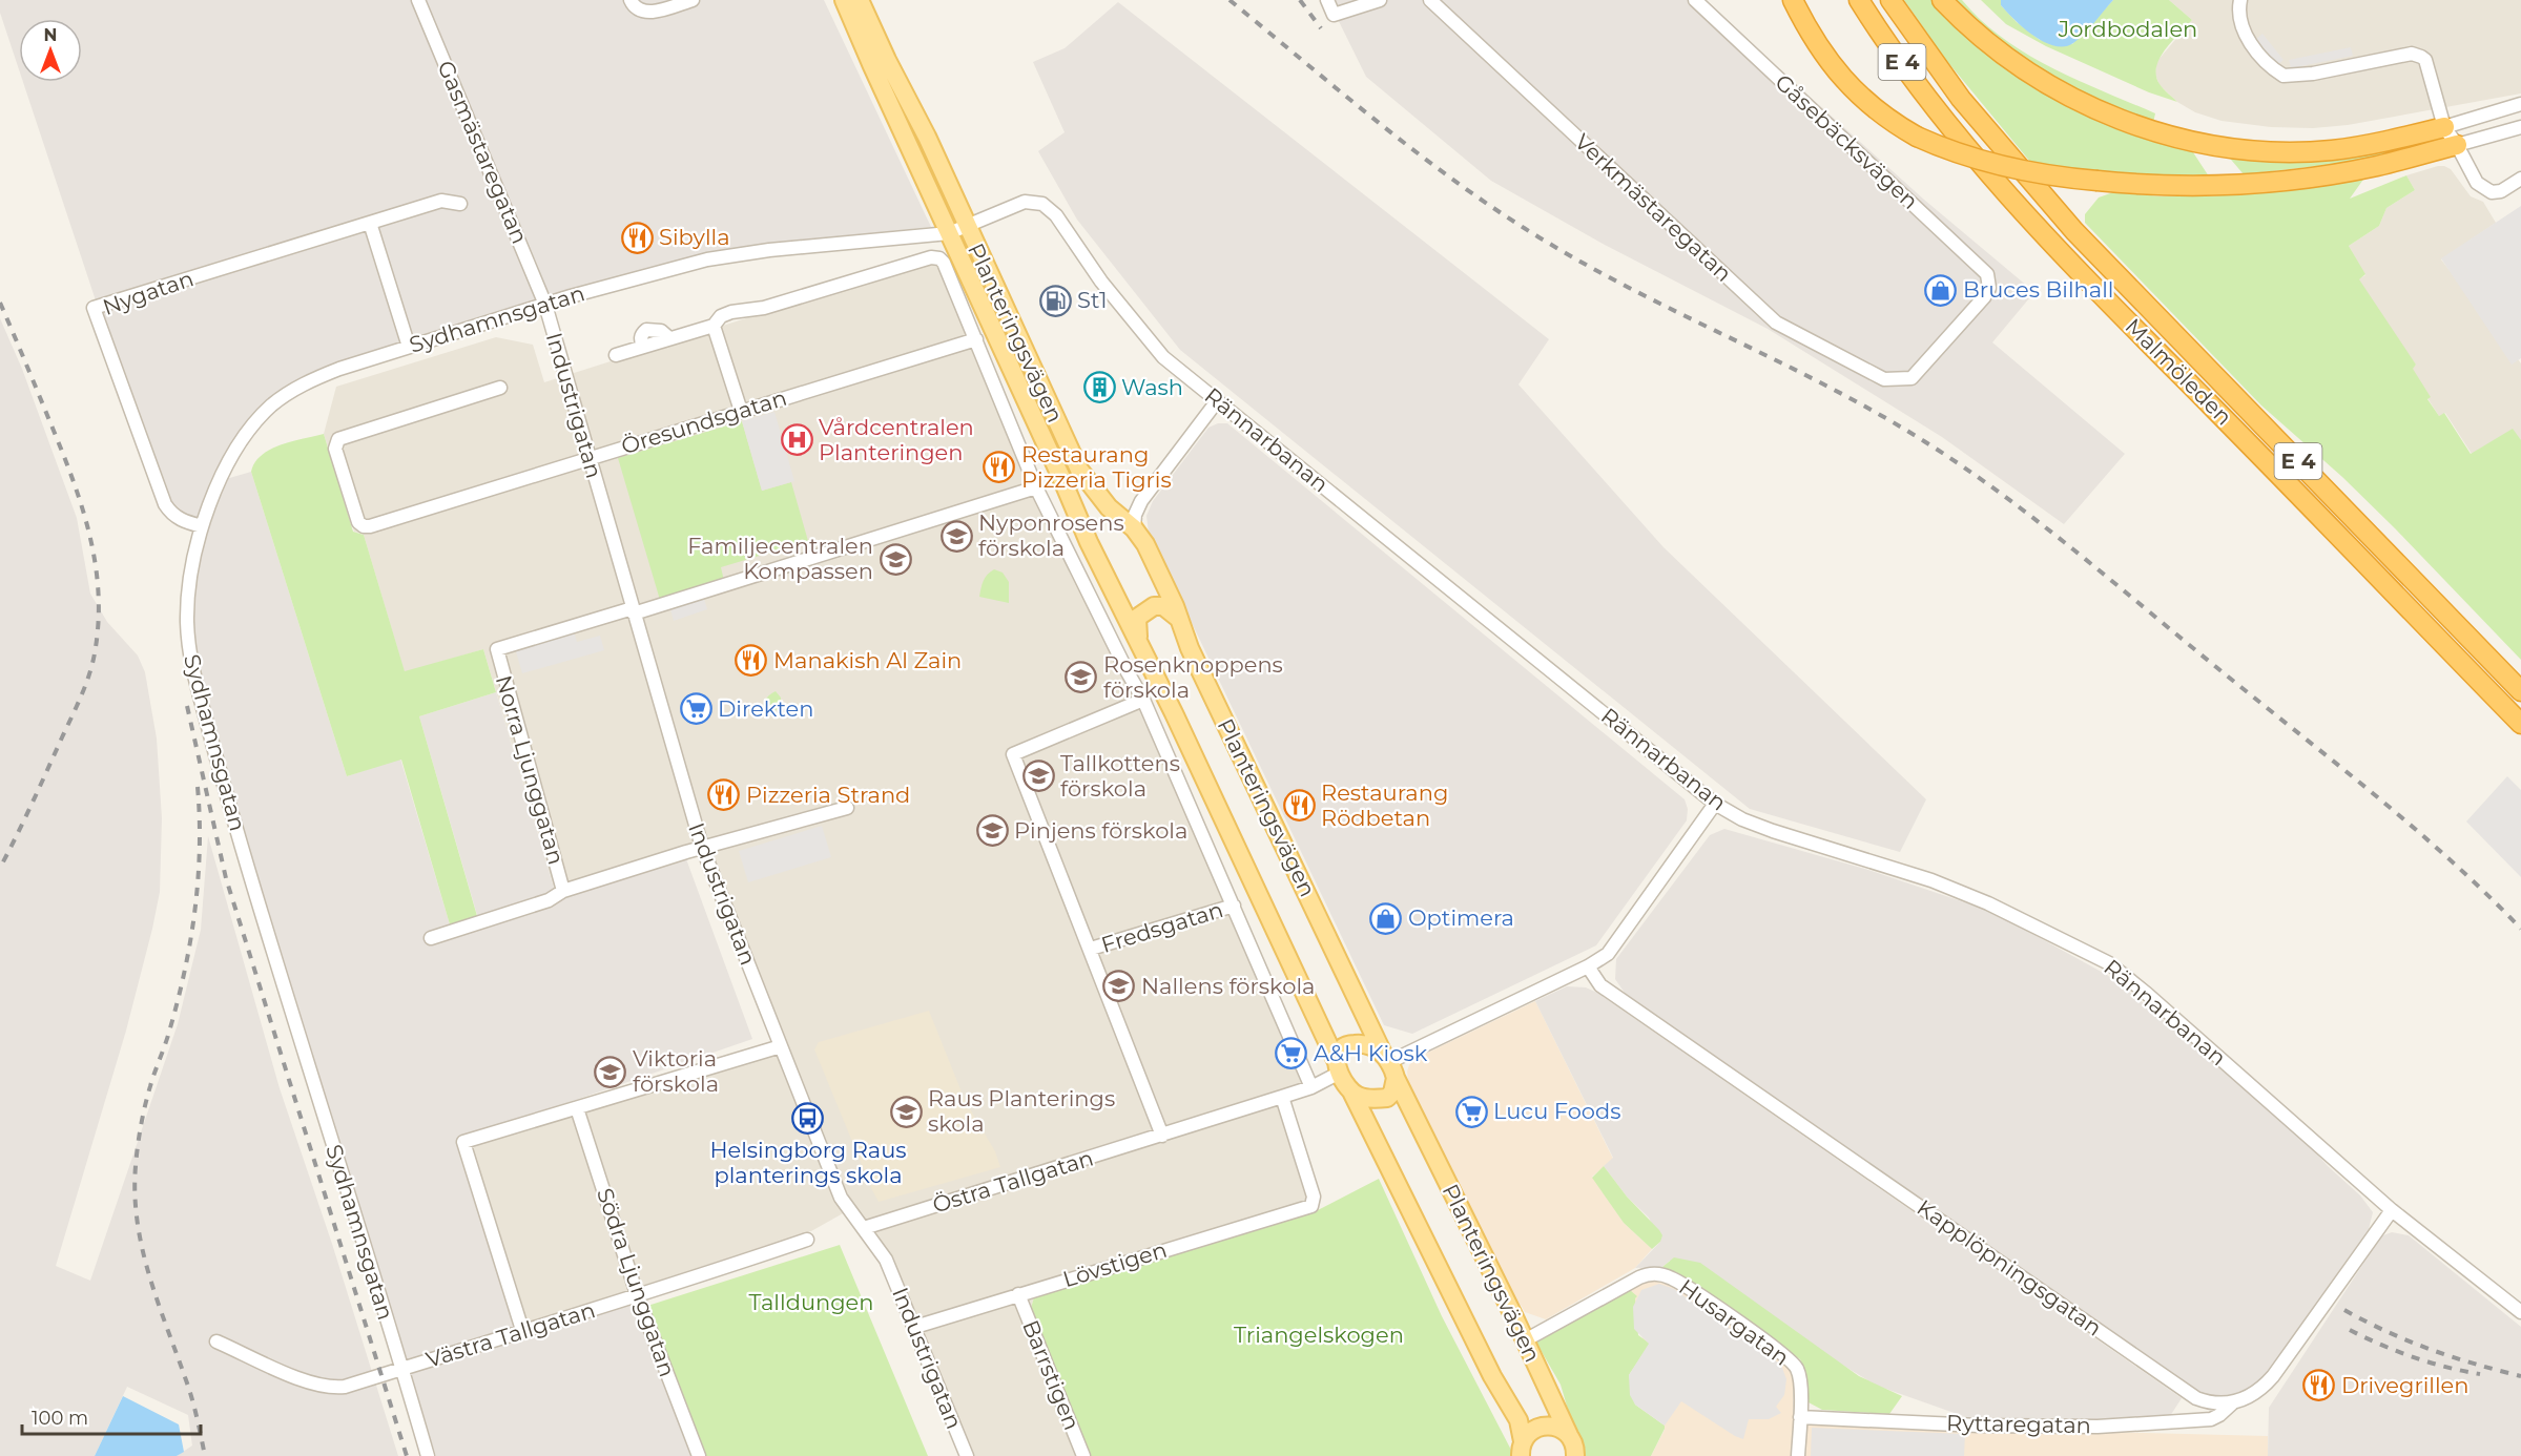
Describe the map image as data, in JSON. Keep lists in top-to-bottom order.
{
  "streets": {
    "highway": ["E 4", "Malmöleden"],
    "main road": ["Planteringsvägen"],
    "street": [
      "Gåsebäcksvägen",
      "Gasmästaregatan",
      "Verkmästaregatan",
      "Nygatan",
      "Sydhamnsgatan",
      "Industrigatan",
      "Öresundsgatan",
      "Rännarbanan",
      "Norra Ljunggatan",
      "Fredsgatan",
      "Östra Tallgatan",
      "Lövstigen",
      "Kapplöpningsgatan",
      "Södra Ljunggatan",
      "Husargatan",
      "Västra Tallgatan",
      "Barrstigen",
      "Ryttaregatan"
    ]
  },
  "crossings": [
    ["Gåsebäcksvägen", "Verkmästaregatan"],
    ["Gasmästaregatan", "Sydhamnsgatan"],
    ["Gasmästaregatan", "Industrigatan"],
    ["Nygatan", "Sydhamnsgatan"],
    ["Sydhamnsgatan", "Planteringsvägen"],
    ["Sydhamnsgatan", "Industrigatan"],
    ["Sydhamnsgatan", "Rännarbanan"],
    ["Sydhamnsgatan", "Västra Tallgatan"],
    ["Planteringsvägen", "Öresundsgatan"],
    ["Planteringsvägen", "Rännarbanan"],
    ["Planteringsvägen", "Fredsgatan"],
    ["Planteringsvägen", "Östra Tallgatan"],
    ["Planteringsvägen", "Husargatan"],
    ["Industrigatan", "Öresundsgatan"],
    ["Industrigatan", "Norra Ljunggatan"],
    ["Industrigatan", "Östra Tallgatan"],
    ["Industrigatan", "Lövstigen"],
    ["Östra Tallgatan", "Lövstigen"],
    ["Lövstigen", "Barrstigen"],
    ["Kapplöpningsgatan", "Ryttaregatan"],
    ["Södra Ljunggatan", "Västra Tallgatan"],
    ["Husargatan", "Ryttaregatan"]
  ],
  "parks": ["Jordbodalen", "Talldungen", "Triangelskogen"],
  "places": {
    "restaurant": [
      "Sibylla",
      "Restaurang Pizzeria Tigris",
      "Manakish Al Zain",
      "Pizzeria Strand",
      "Restaurang Rödbetan",
      "Drivegrillen"
    ],
    "shop": ["Bruces Bilhall", "Optimera"],
    "fuel station": ["St1"],
    "building": ["Wash"],
    "hospital": ["Vårdcentralen Planteringen"],
    "school or university": [
      "Nyponrosens förskola",
      "Familjecentralen Kompassen",
      "Rosenknoppens förskola",
      "Tallkottens förskola",
      "Pinjens förskola",
      "Nallens förskola",
      "Viktoria förskola",
      "Raus Planterings skola"
    ],
    "supermarket": ["Direkten", "A&H Kiosk", "Lucu Foods"],
    "bus stop": ["Helsingborg Raus planterings skola"]
  },
  "scale_bar": "100 m",
  "north": "top"
}
